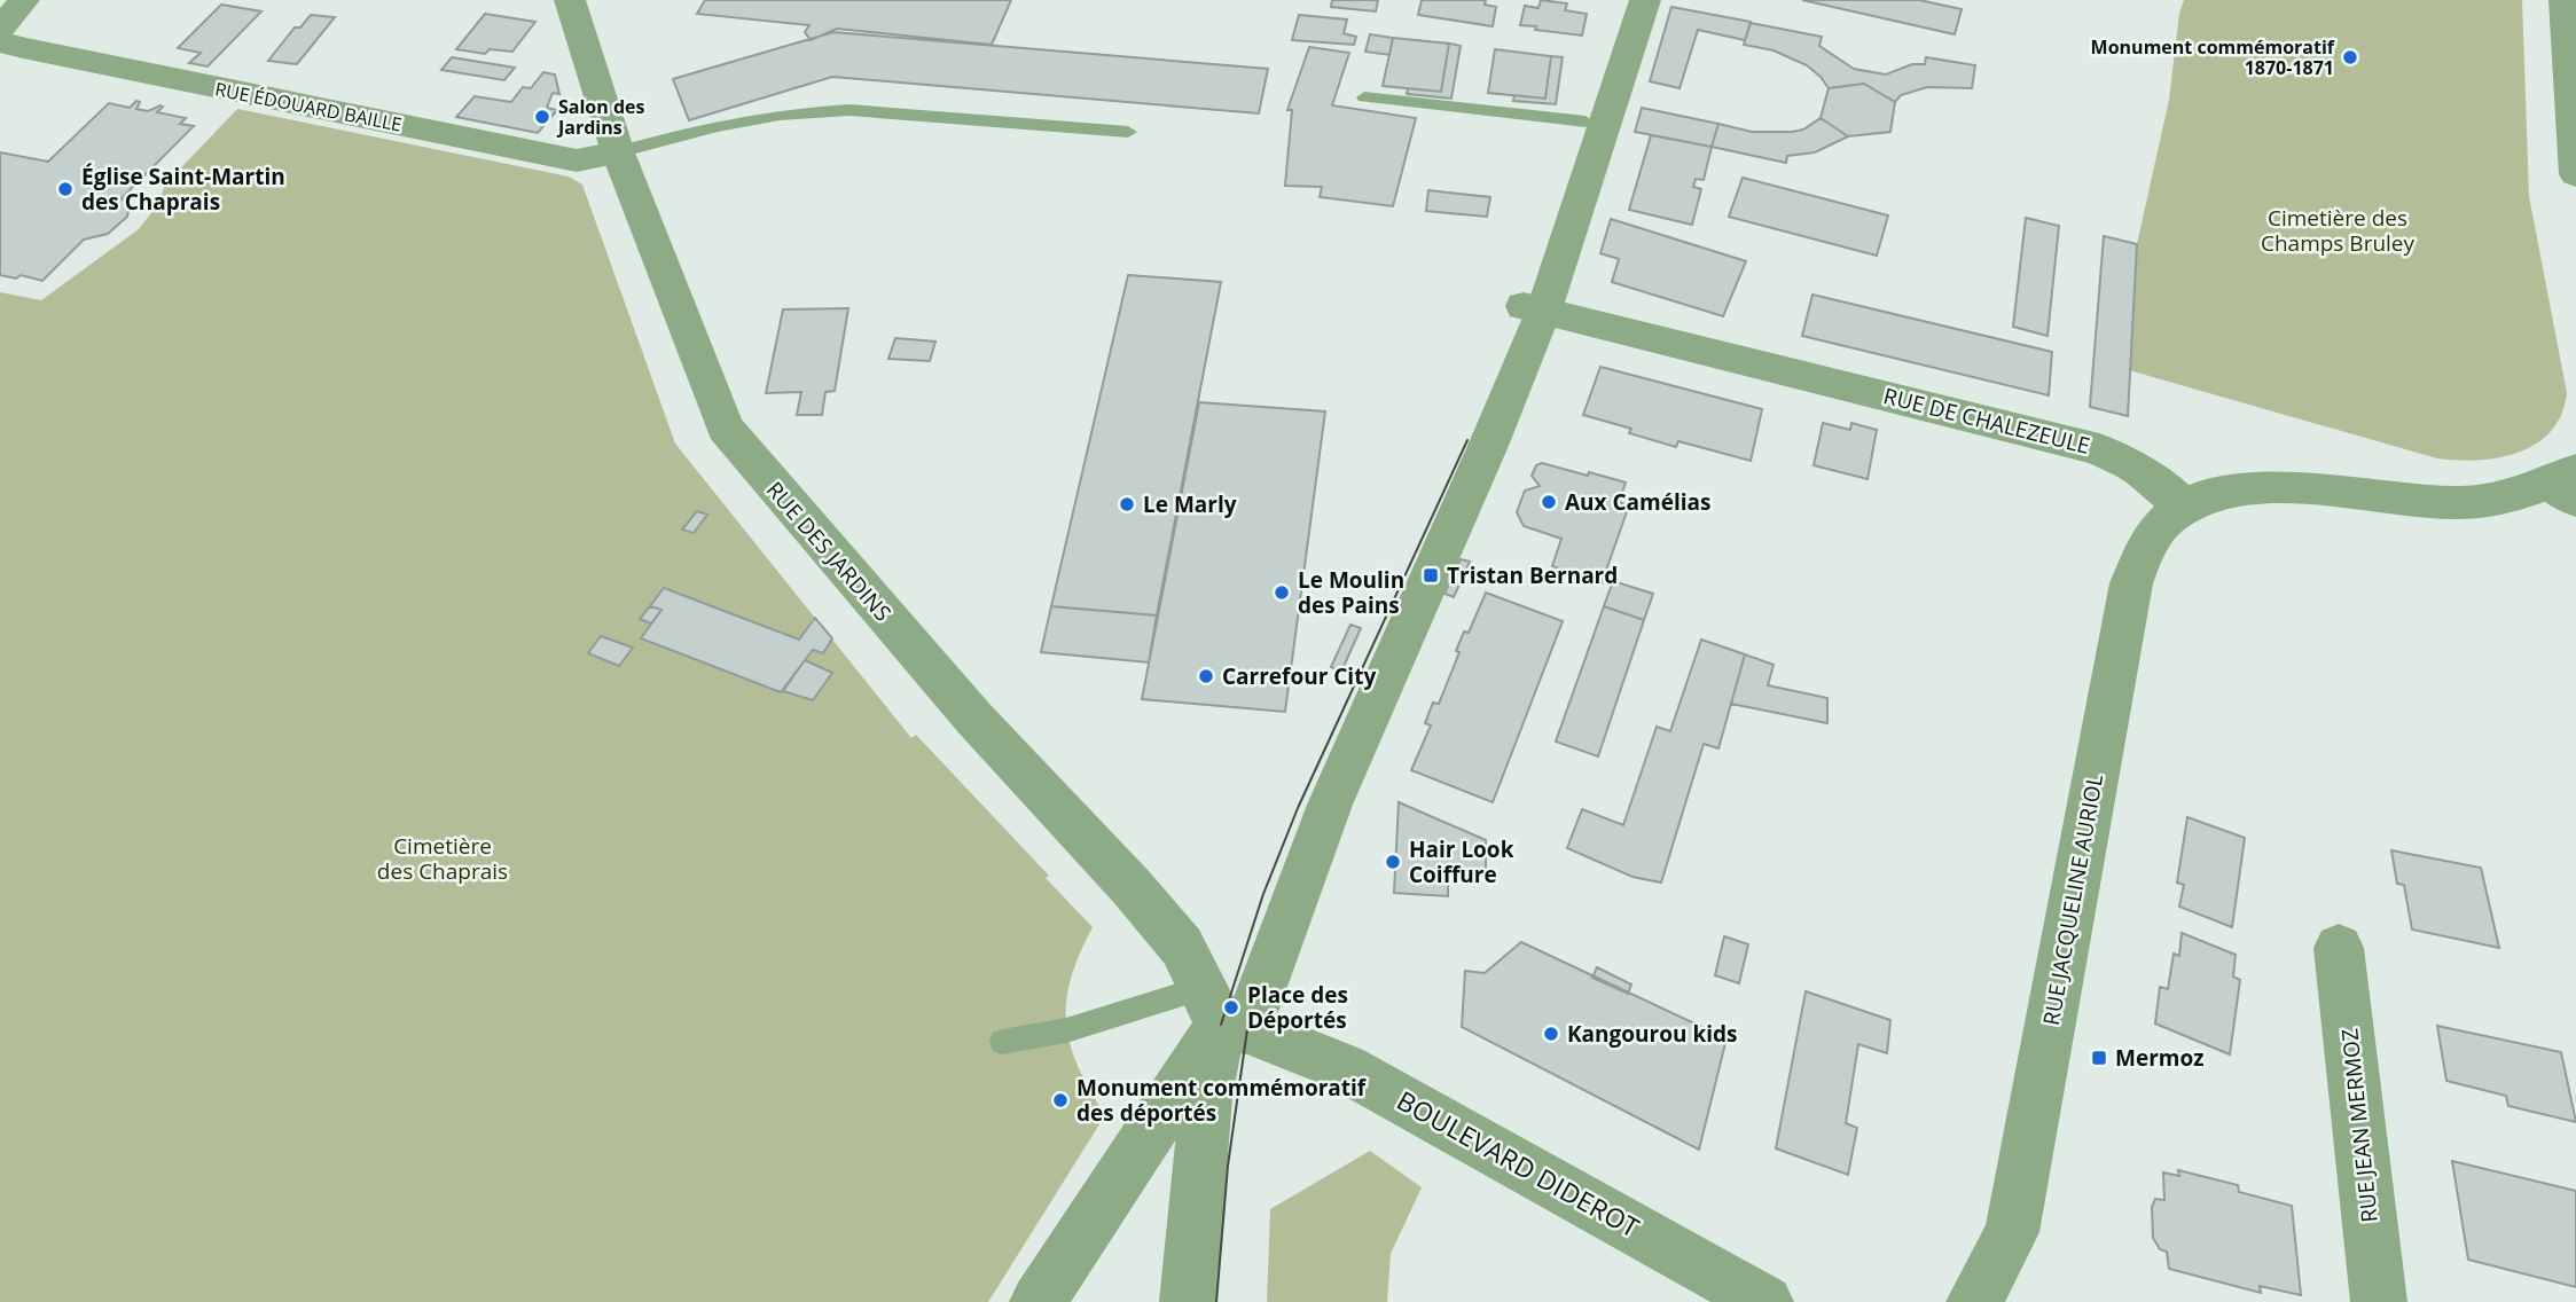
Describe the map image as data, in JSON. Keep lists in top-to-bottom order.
{
  "streets": {
    "street": [
      "RUE ÉDOUARD BAILLE",
      "RUE DE CHALEZEULE",
      "RUE DES JARDINS",
      "RUE JACQUELINE AURIOL",
      "RUE JEAN MERMOZ",
      "BOULEVARD DIDEROT"
    ]
  },
  "crossings": [
    ["RUE ÉDOUARD BAILLE", "RUE DES JARDINS"],
    ["RUE DE CHALEZEULE", "RUE JACQUELINE AURIOL"],
    ["RUE DES JARDINS", "BOULEVARD DIDEROT"]
  ],
  "parks": ["Cimetière des Champs Bruley", "Cimetière des Chaprais"],
  "places": {
    "other": [
      "Monument commémoratif 1870-1871",
      "Salon des Jardins",
      "Église Saint-Martin des Chaprais",
      "Aux Camélias",
      "Le Marly",
      "Le Moulin des Pains",
      "Carrefour City",
      "Hair Look Coiffure",
      "Place des Déportés",
      "Kangourou kids",
      "Monument commémoratif des déportés"
    ],
    "transit": ["Tristan Bernard", "Mermoz"]
  }
}
